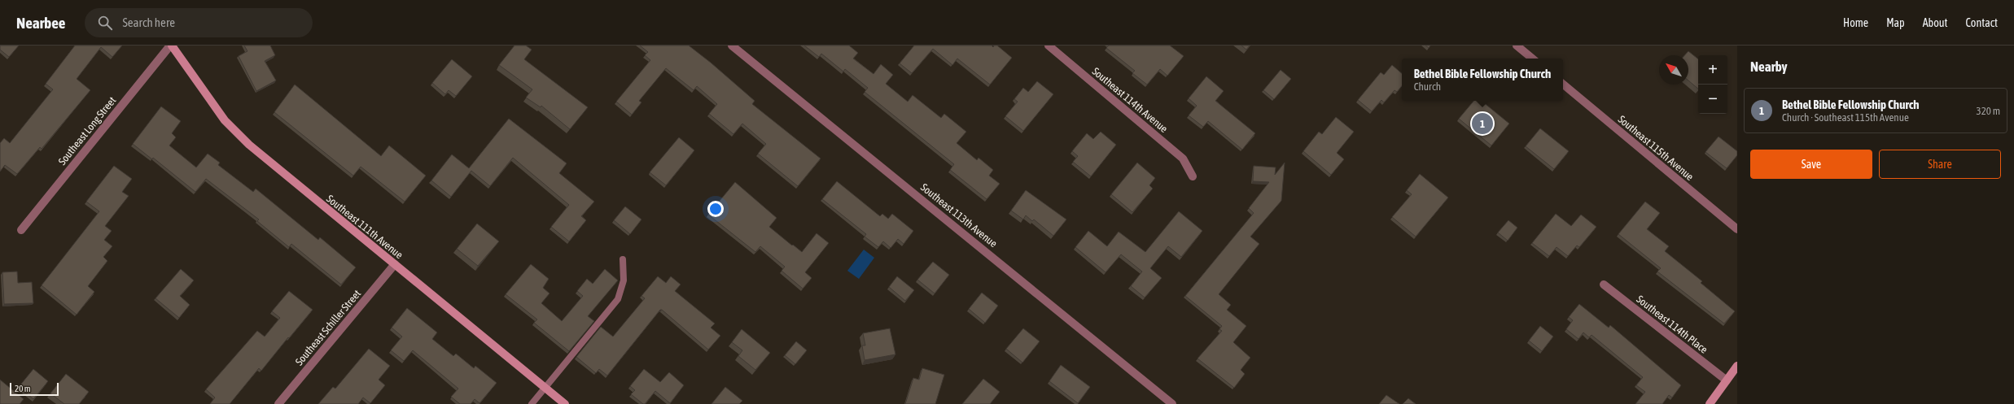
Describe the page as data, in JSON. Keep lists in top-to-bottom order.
{
  "streets": {
    "street": [
      "Southeast 114th Avenue",
      "Southeast Long Street",
      "Southeast 115th Avenue",
      "Southeast 113th Avenue",
      "Southeast 111th Avenue",
      "Southeast 114th Place",
      "Southeast Schiller Street"
    ]
  },
  "crossings": [
    ["Southeast Long Street", "Southeast 111th Avenue"],
    ["Southeast 111th Avenue", "Southeast Schiller Street"]
  ],
  "scale_bar": "20 m",
  "north": "top left",
  "page": {
    "header": "Nearbee",
    "search": "Search here",
    "nav": [
      "Home",
      "Map",
      "About",
      "Contact"
    ],
    "heading": "Nearby",
    "map_buttons": ["+", "−"],
    "popup": ["Bethel Bible Fellowship Church", "Church"],
    "list": [
      {
        "mark": "1",
        "name": "Bethel Bible Fellowship Church",
        "note": "Church · Southeast 115th Avenue",
        "value": "320 m"
      }
    ],
    "pins": "1",
    "buttons": ["Save", "Share"],
    "scale": "20 m"
  }
}
